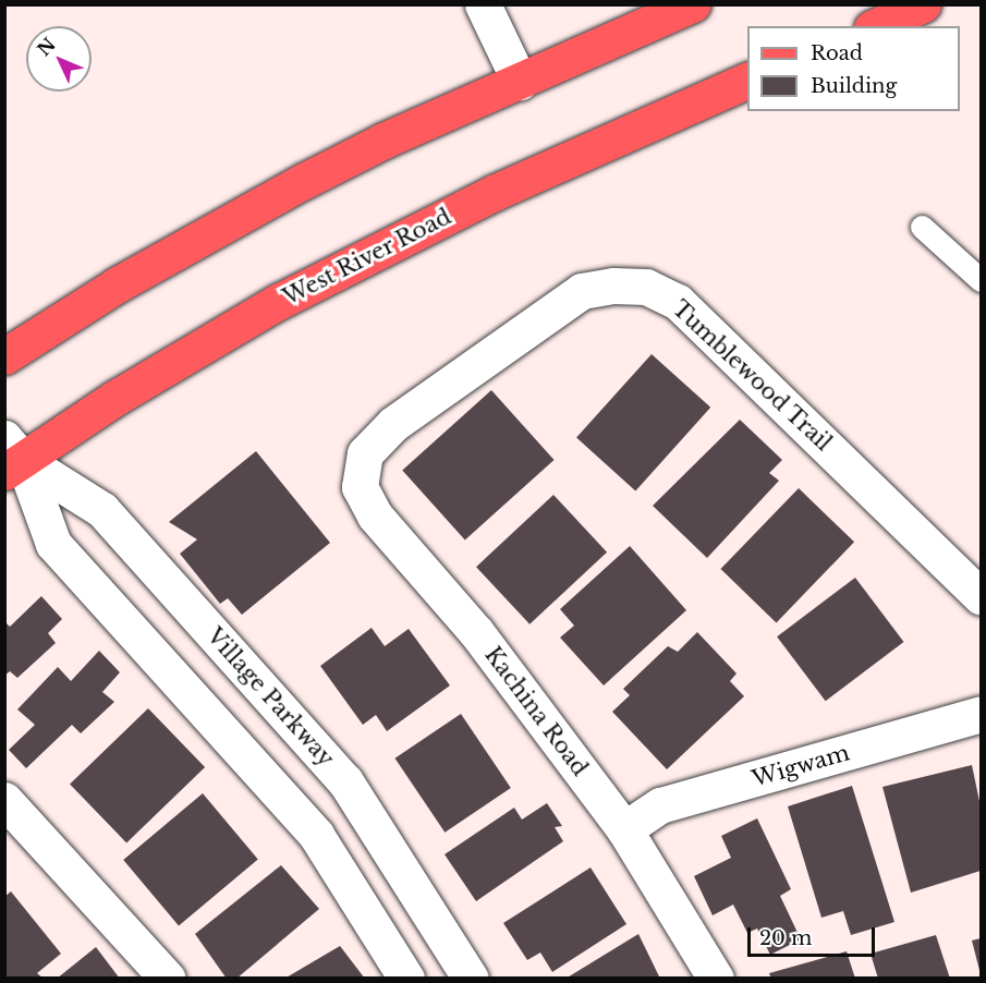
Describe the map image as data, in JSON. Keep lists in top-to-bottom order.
{
  "streets": {
    "main road": ["West River Road"],
    "street": [
      "Tumblewood Trail",
      "Village Parkway",
      "Kachina Road",
      "Wigwam"
    ]
  },
  "crossings": [
    ["West River Road", "Village Parkway"],
    ["Tumblewood Trail", "Kachina Road"],
    ["Kachina Road", "Wigwam"]
  ],
  "legend": ["Road", "Building"],
  "scale_bar": "20 m",
  "north": "top left"
}
